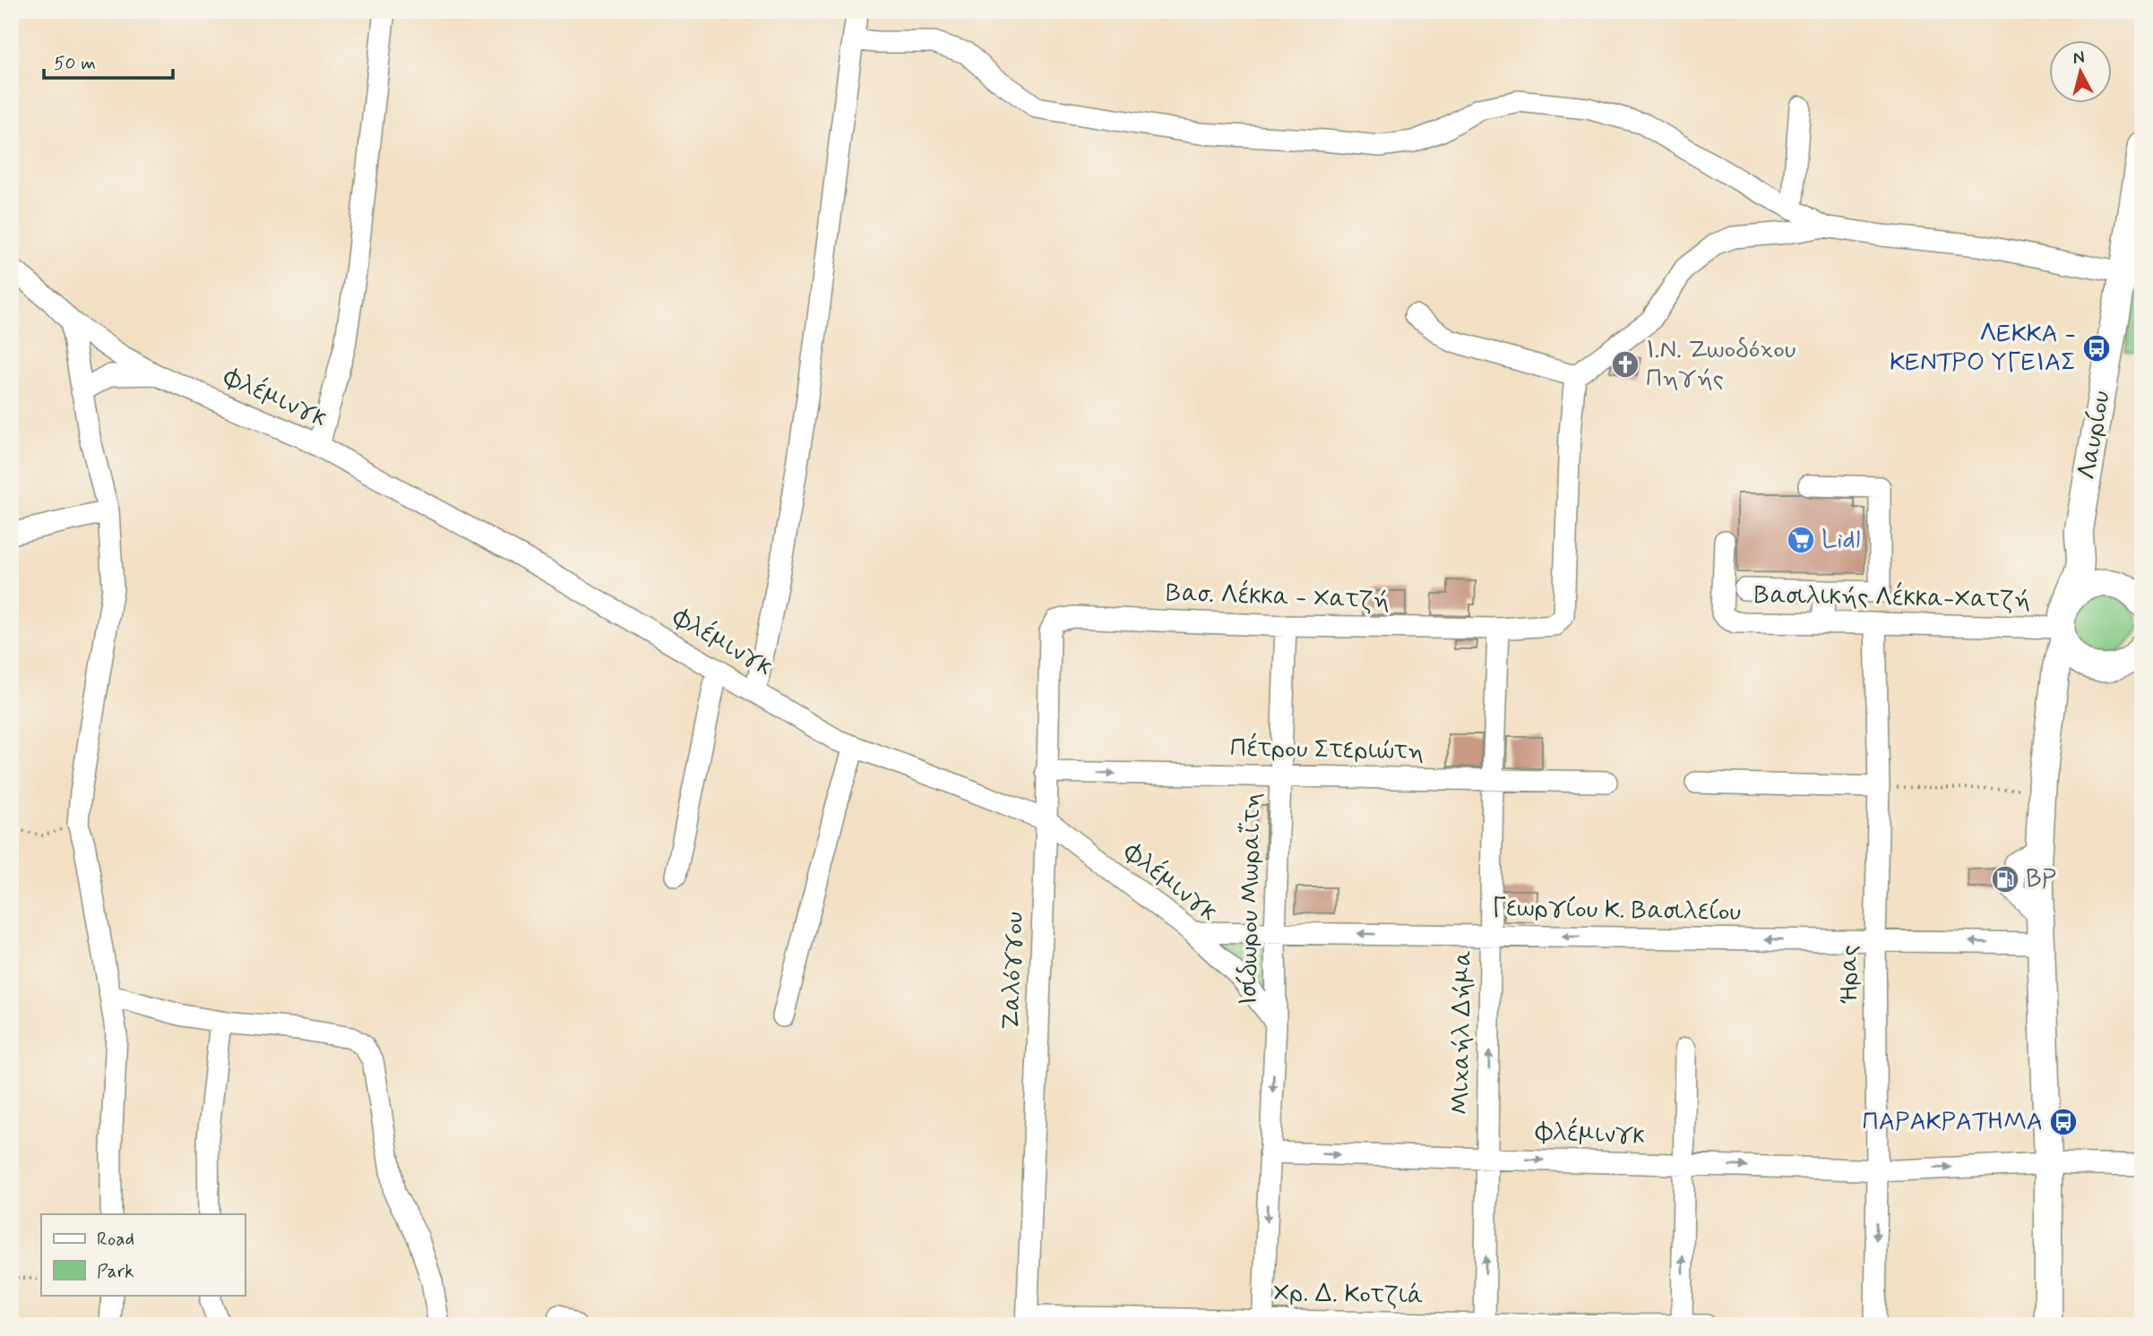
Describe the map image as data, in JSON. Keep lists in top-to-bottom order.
{
  "streets": {
    "main road": ["Λαυρίου"],
    "street": [
      "Φλέμινγκ",
      "Βασ. Λέκκα - Χατζή",
      "Βασιλικής Λέκκα-Χατζή",
      "Πέτρου Στεριώτη",
      "Ισίδωρου Μωραΐτη",
      "Γεωργίου Κ. Βασιλείου",
      "Ζαλόγγου",
      "Ήρας",
      "Μιχαήλ Δήμα",
      "Χρ. Δ. Κοτζιά"
    ]
  },
  "crossings": [
    ["Φλέμινγκ", "Λαυρίου"],
    ["Φλέμινγκ", "Ισίδωρου Μωραΐτη"],
    ["Φλέμινγκ", "Γεωργίου Κ. Βασιλείου"],
    ["Φλέμινγκ", "Ζαλόγγου"],
    ["Φλέμινγκ", "Ήρας"],
    ["Φλέμινγκ", "Μιχαήλ Δήμα"],
    ["Λαυρίου", "Βασιλικής Λέκκα-Χατζή"],
    ["Λαυρίου", "Γεωργίου Κ. Βασιλείου"],
    ["Βασ. Λέκκα - Χατζή", "Ισίδωρου Μωραΐτη"],
    ["Βασ. Λέκκα - Χατζή", "Ζαλόγγου"],
    ["Βασ. Λέκκα - Χατζή", "Μιχαήλ Δήμα"],
    ["Βασιλικής Λέκκα-Χατζή", "Ήρας"],
    ["Πέτρου Στεριώτη", "Ισίδωρου Μωραΐτη"],
    ["Πέτρου Στεριώτη", "Ζαλόγγου"],
    ["Πέτρου Στεριώτη", "Μιχαήλ Δήμα"],
    ["Ισίδωρου Μωραΐτη", "Γεωργίου Κ. Βασιλείου"],
    ["Γεωργίου Κ. Βασιλείου", "Ήρας"],
    ["Γεωργίου Κ. Βασιλείου", "Μιχαήλ Δήμα"],
    ["Ζαλόγγου", "Χρ. Δ. Κοτζιά"],
    ["Μιχαήλ Δήμα", "Χρ. Δ. Κοτζιά"]
  ],
  "one_way": ["Πέτρου Στεριώτη", "Γεωργίου Κ. Βασιλείου", "Μιχαήλ Δήμα"],
  "places": {
    "bus stop": ["ΛΕΚΚΑ - ΚΕΝΤΡΟ ΥΓΕΙΑΣ", "ΠΑΡΑΚΡΑΤΗΜΑ"],
    "church": ["Ι.Ν. Ζωοδόχου Πηγής"],
    "supermarket": ["Lidl"],
    "fuel station": ["BP"]
  },
  "legend": ["Road", "Park"],
  "scale_bar": "50 m",
  "north": "top"
}
